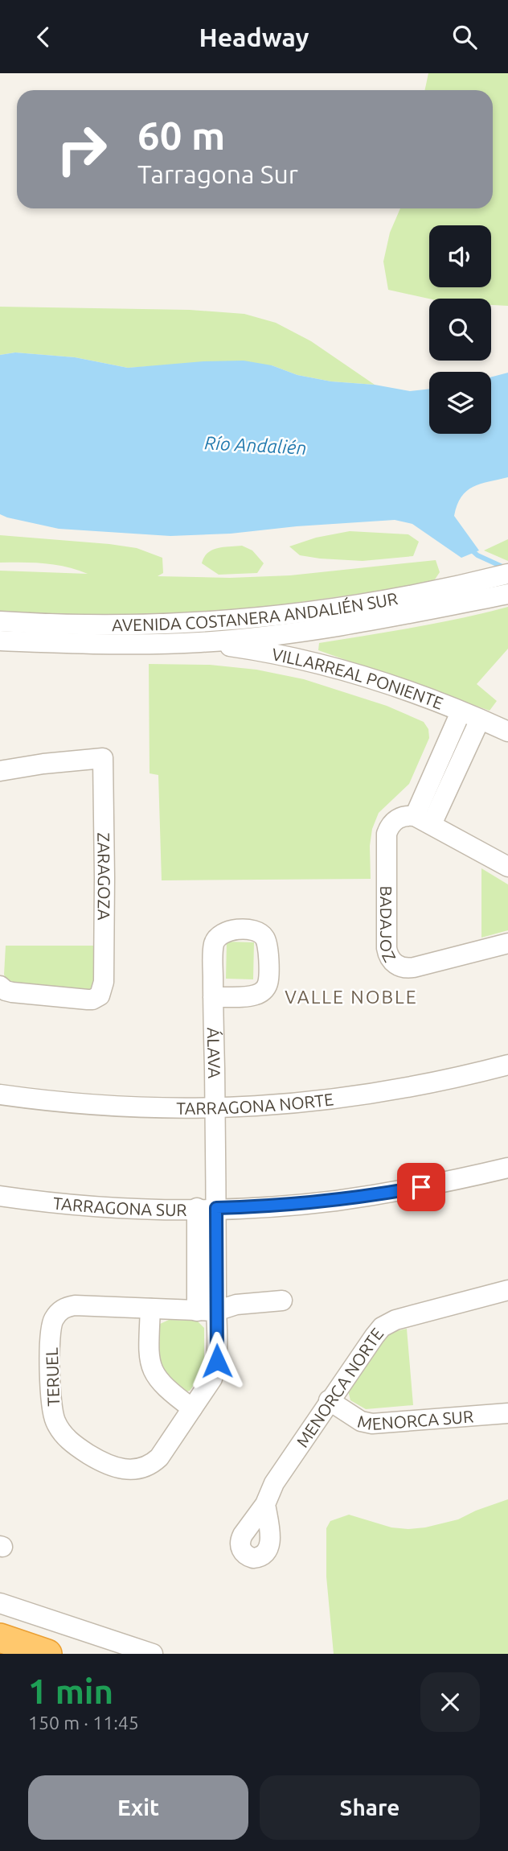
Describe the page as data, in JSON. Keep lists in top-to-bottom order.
{
  "streets": {
    "street": [
      "AVENIDA COSTANERA ANDALIÉN SUR",
      "VILLARREAL PONIENTE",
      "ZARAGOZA",
      "BADAJOZ",
      "ÁLAVA",
      "TARRAGONA NORTE",
      "TARRAGONA SUR",
      "TERUEL",
      "MENORCA NORTE",
      "MENORCA SUR"
    ]
  },
  "crossings": [
    ["AVENIDA COSTANERA ANDALIÉN SUR", "VILLARREAL PONIENTE"],
    ["ÁLAVA", "TARRAGONA NORTE"],
    ["ÁLAVA", "TARRAGONA SUR"],
    ["ÁLAVA", "TERUEL"],
    ["TARRAGONA SUR", "TERUEL"],
    ["MENORCA NORTE", "MENORCA SUR"]
  ],
  "districts": ["VALLE NOBLE"],
  "water": ["Río Andalién"],
  "page": {
    "header": "Headway",
    "turn": ["60 m", "Tarragona Sur"],
    "heading": ["1 min", "150 m · 11:45"],
    "buttons": ["Exit", "Share"]
  }
}
